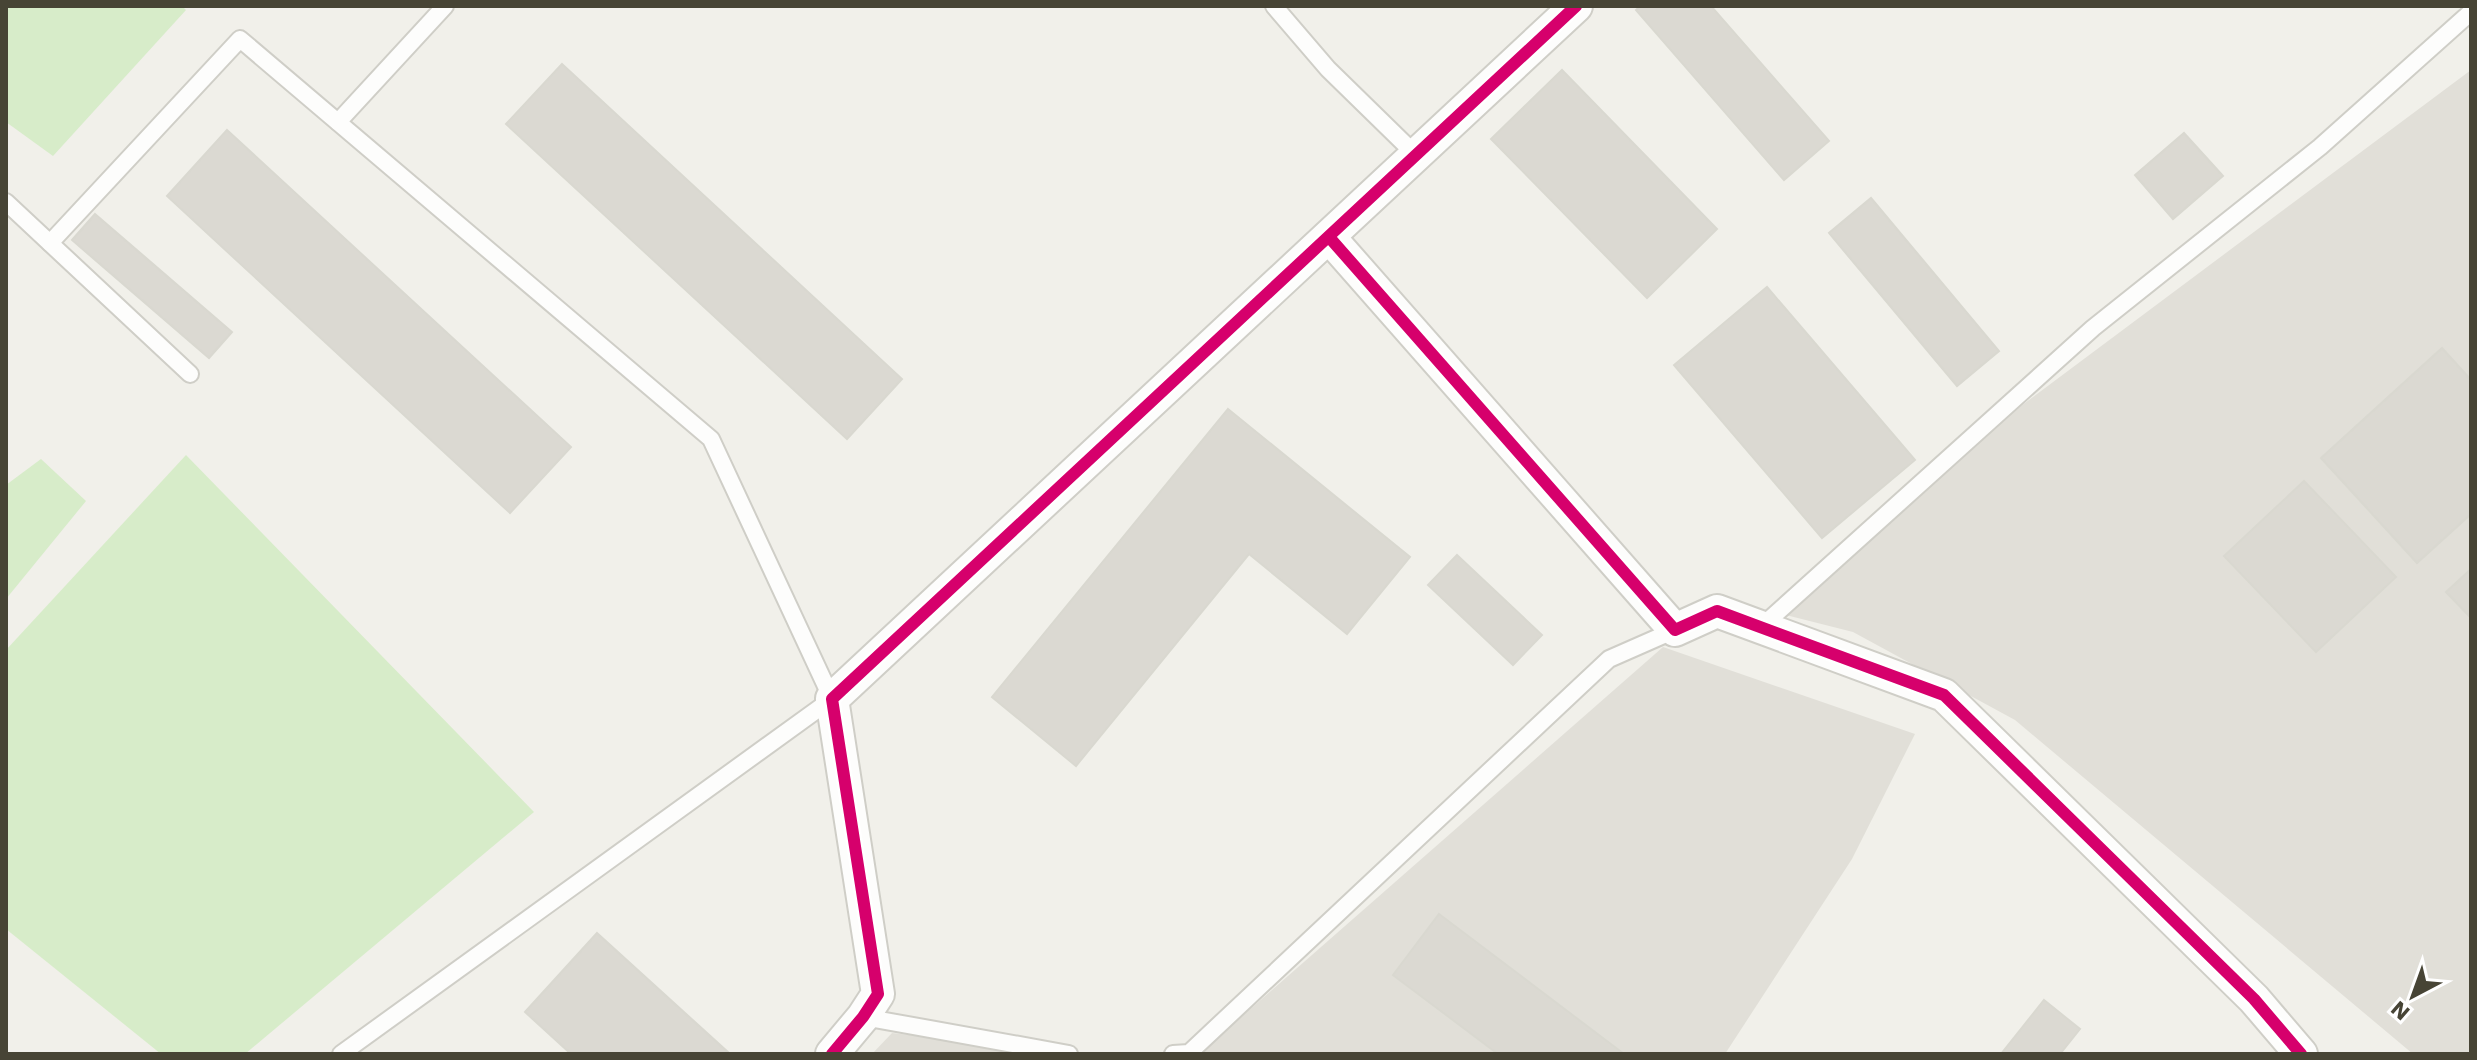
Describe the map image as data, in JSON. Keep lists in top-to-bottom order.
{
  "north": "bottom left"
}
